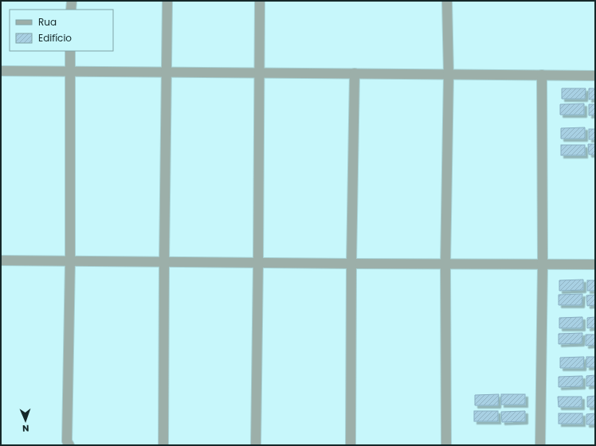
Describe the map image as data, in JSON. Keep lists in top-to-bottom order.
{
  "legend": ["Rua", "Edifício"],
  "north": "bottom"
}
